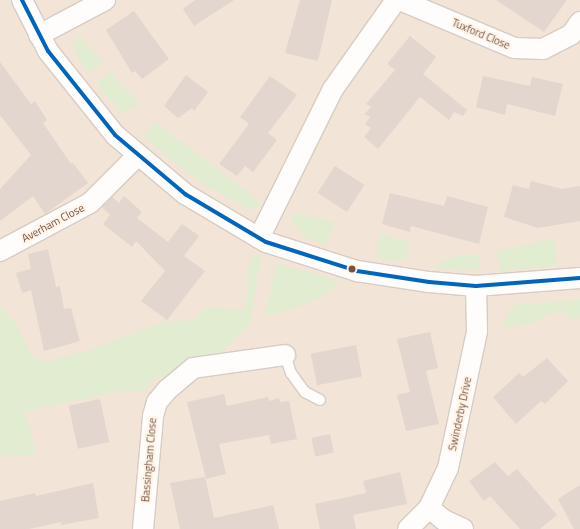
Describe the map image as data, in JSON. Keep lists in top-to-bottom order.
{
  "streets": {
    "street": [
      "Tuxford Close",
      "Averham Close",
      "Swinderby Drive",
      "Bassingham Close"
    ]
  }
}
